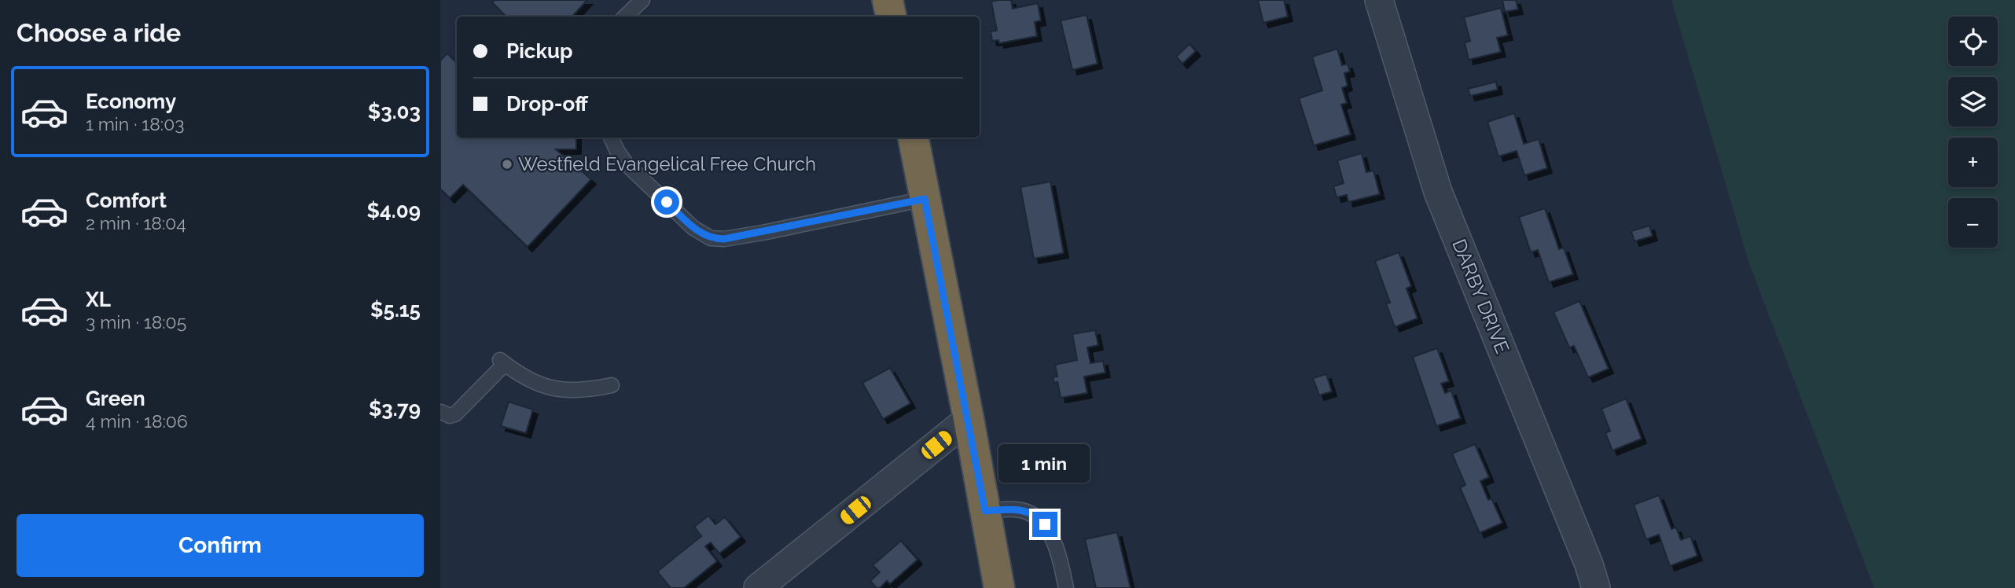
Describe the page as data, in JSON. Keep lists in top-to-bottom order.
{
  "streets": {
    "street": ["DARBY DRIVE"]
  },
  "places": ["Westfield Evangelical Free Church"],
  "page": {
    "heading": "Choose a ride",
    "map_buttons": ["+", "−"],
    "banner": ["Pickup", "Drop-off"],
    "list": [
      {
        "name": "Economy",
        "note": "1 min · 18:03",
        "value": "$3.03"
      },
      {
        "name": "Comfort",
        "note": "2 min · 18:04",
        "value": "$4.09"
      },
      {
        "name": "XL",
        "note": "3 min · 18:05",
        "value": "$5.15"
      },
      {
        "name": "Green",
        "note": "4 min · 18:06",
        "value": "$3.79"
      }
    ],
    "bubble": "1 min",
    "buttons": "Confirm"
  }
}
